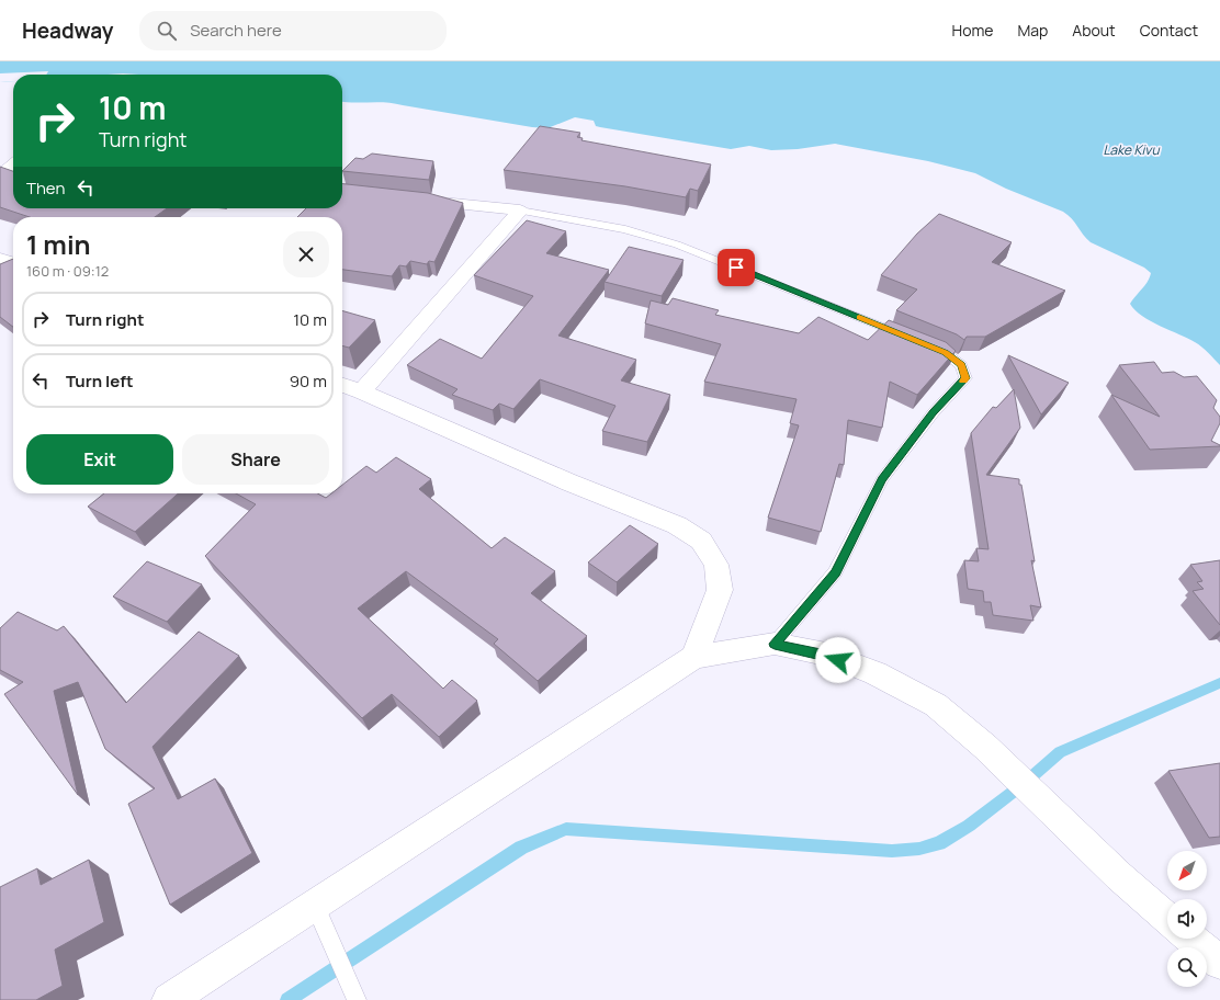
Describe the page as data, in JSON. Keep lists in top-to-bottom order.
{
  "water": ["Lake Kivu"],
  "north": "bottom left",
  "page": {
    "header": "Headway",
    "search": "Search here",
    "nav": [
      "Home",
      "Map",
      "About",
      "Contact"
    ],
    "turn": ["10 m", "Turn right"],
    "then": "Then",
    "heading": ["1 min", "160 m · 09:12"],
    "list": [
      {
        "name": "Turn right",
        "value": "10 m"
      },
      {
        "name": "Turn left",
        "value": "90 m"
      }
    ],
    "buttons": ["Exit", "Share"]
  }
}
